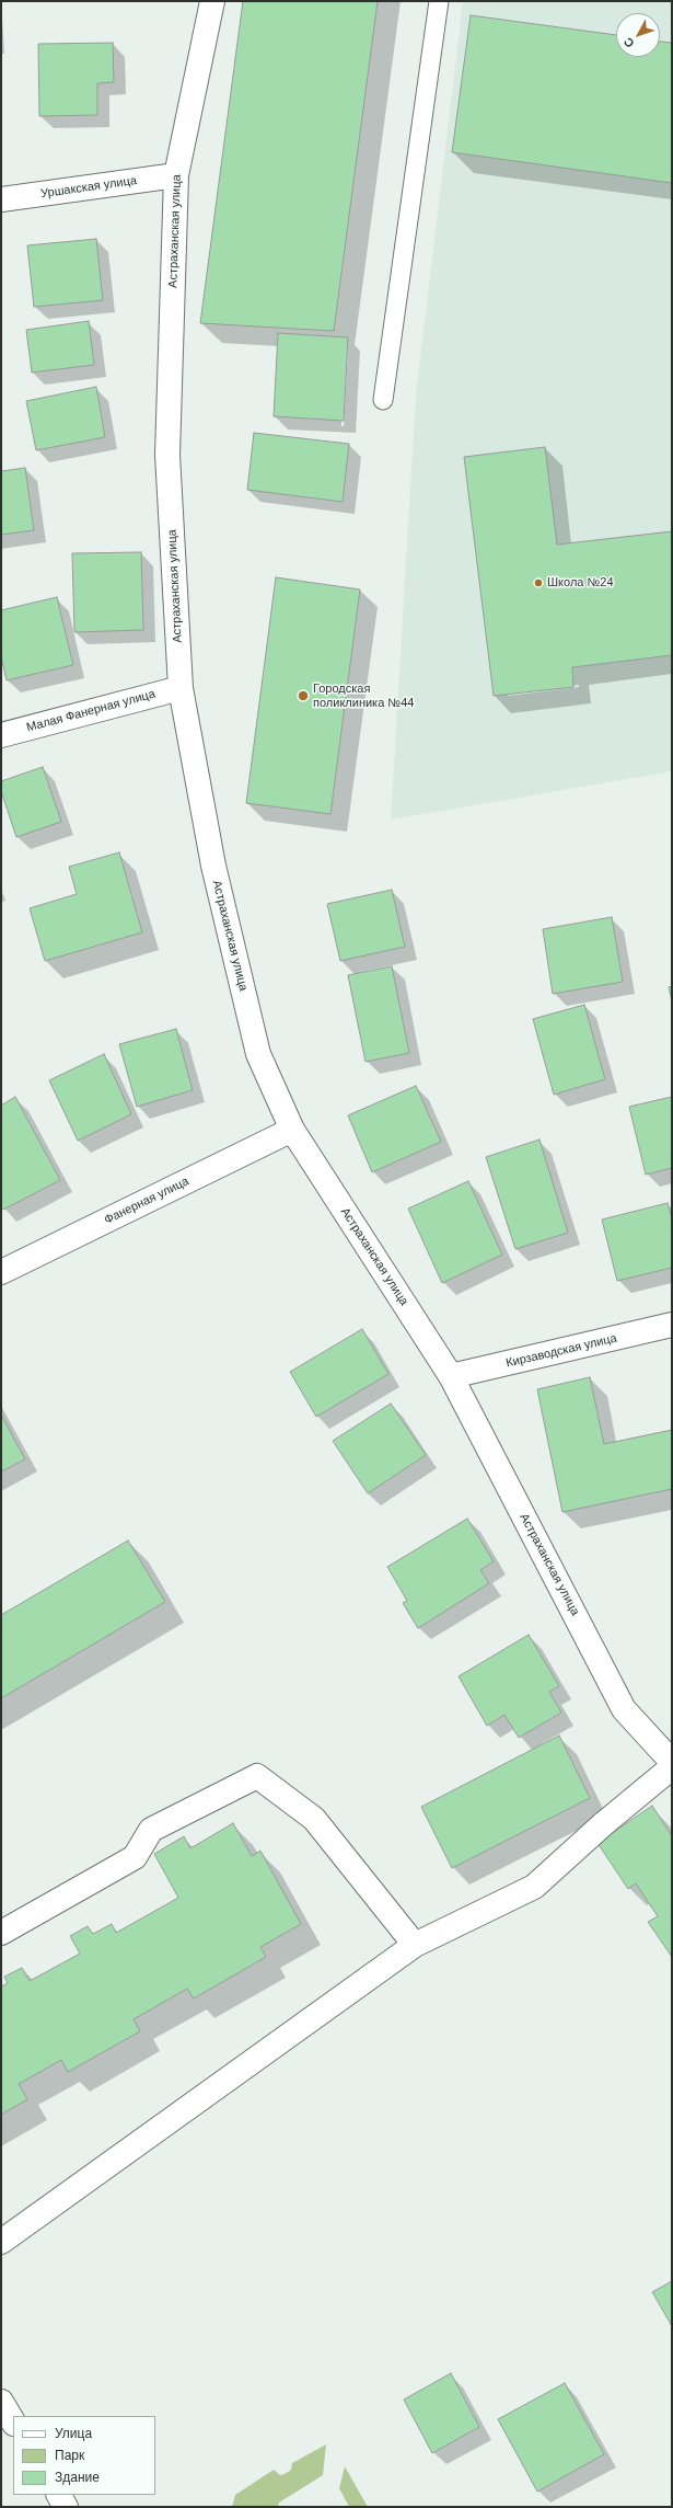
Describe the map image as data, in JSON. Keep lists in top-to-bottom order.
{
  "streets": {
    "street": [
      "Уршакская улица",
      "Астраханская улица",
      "Малая Фанерная улица",
      "Фанерная улица",
      "Кирзаводская улица"
    ]
  },
  "crossings": [
    ["Уршакская улица", "Астраханская улица"],
    ["Астраханская улица", "Малая Фанерная улица"],
    ["Астраханская улица", "Фанерная улица"],
    ["Астраханская улица", "Кирзаводская улица"]
  ],
  "places": ["Школа №24", "Городская поликлиника №44"],
  "legend": ["Улица", "Парк", "Здание"],
  "north": "bottom left"
}
